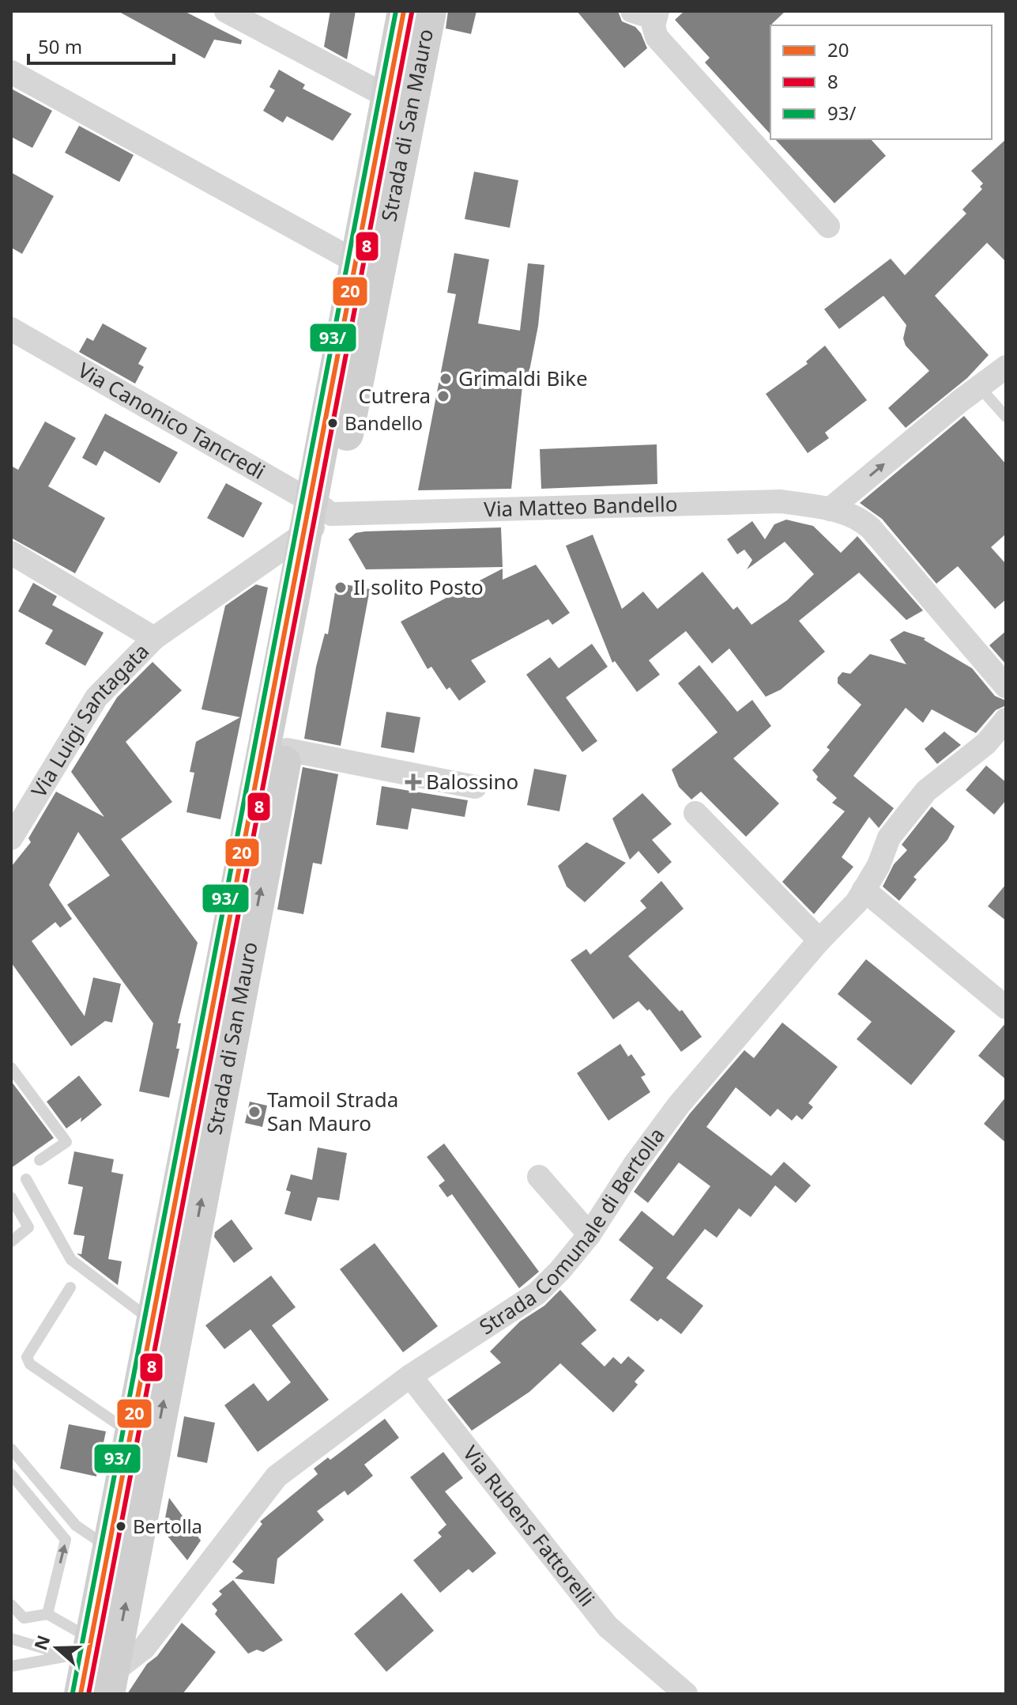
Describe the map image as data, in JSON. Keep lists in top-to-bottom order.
{
  "streets": {
    "main road": ["Strada di San Mauro"],
    "street": [
      "Via Canonico Tancredi",
      "Via Matteo Bandello",
      "Via Luigi Santagata",
      "Strada Comunale di Bertolla",
      "Via Rubens Fattorelli"
    ]
  },
  "crossings": [
    ["Strada di San Mauro", "Via Canonico Tancredi"],
    ["Strada di San Mauro", "Via Matteo Bandello"],
    ["Strada di San Mauro", "Via Luigi Santagata"],
    ["Strada di San Mauro", "Strada Comunale di Bertolla"],
    ["Via Canonico Tancredi", "Via Matteo Bandello"],
    ["Strada Comunale di Bertolla", "Via Rubens Fattorelli"]
  ],
  "places": {
    "other": [
      "Grimaldi Bike",
      "Cutrera",
      "Bandello",
      "Il solito Posto",
      "Tamoil Strada San Mauro",
      "Bertolla"
    ],
    "health": ["Balossino"]
  },
  "lines": ["transit line 20", "transit line 93/", "transit line 8"],
  "legend": ["20", "8", "93/"],
  "scale_bar": "50 m",
  "north": "left"
}
